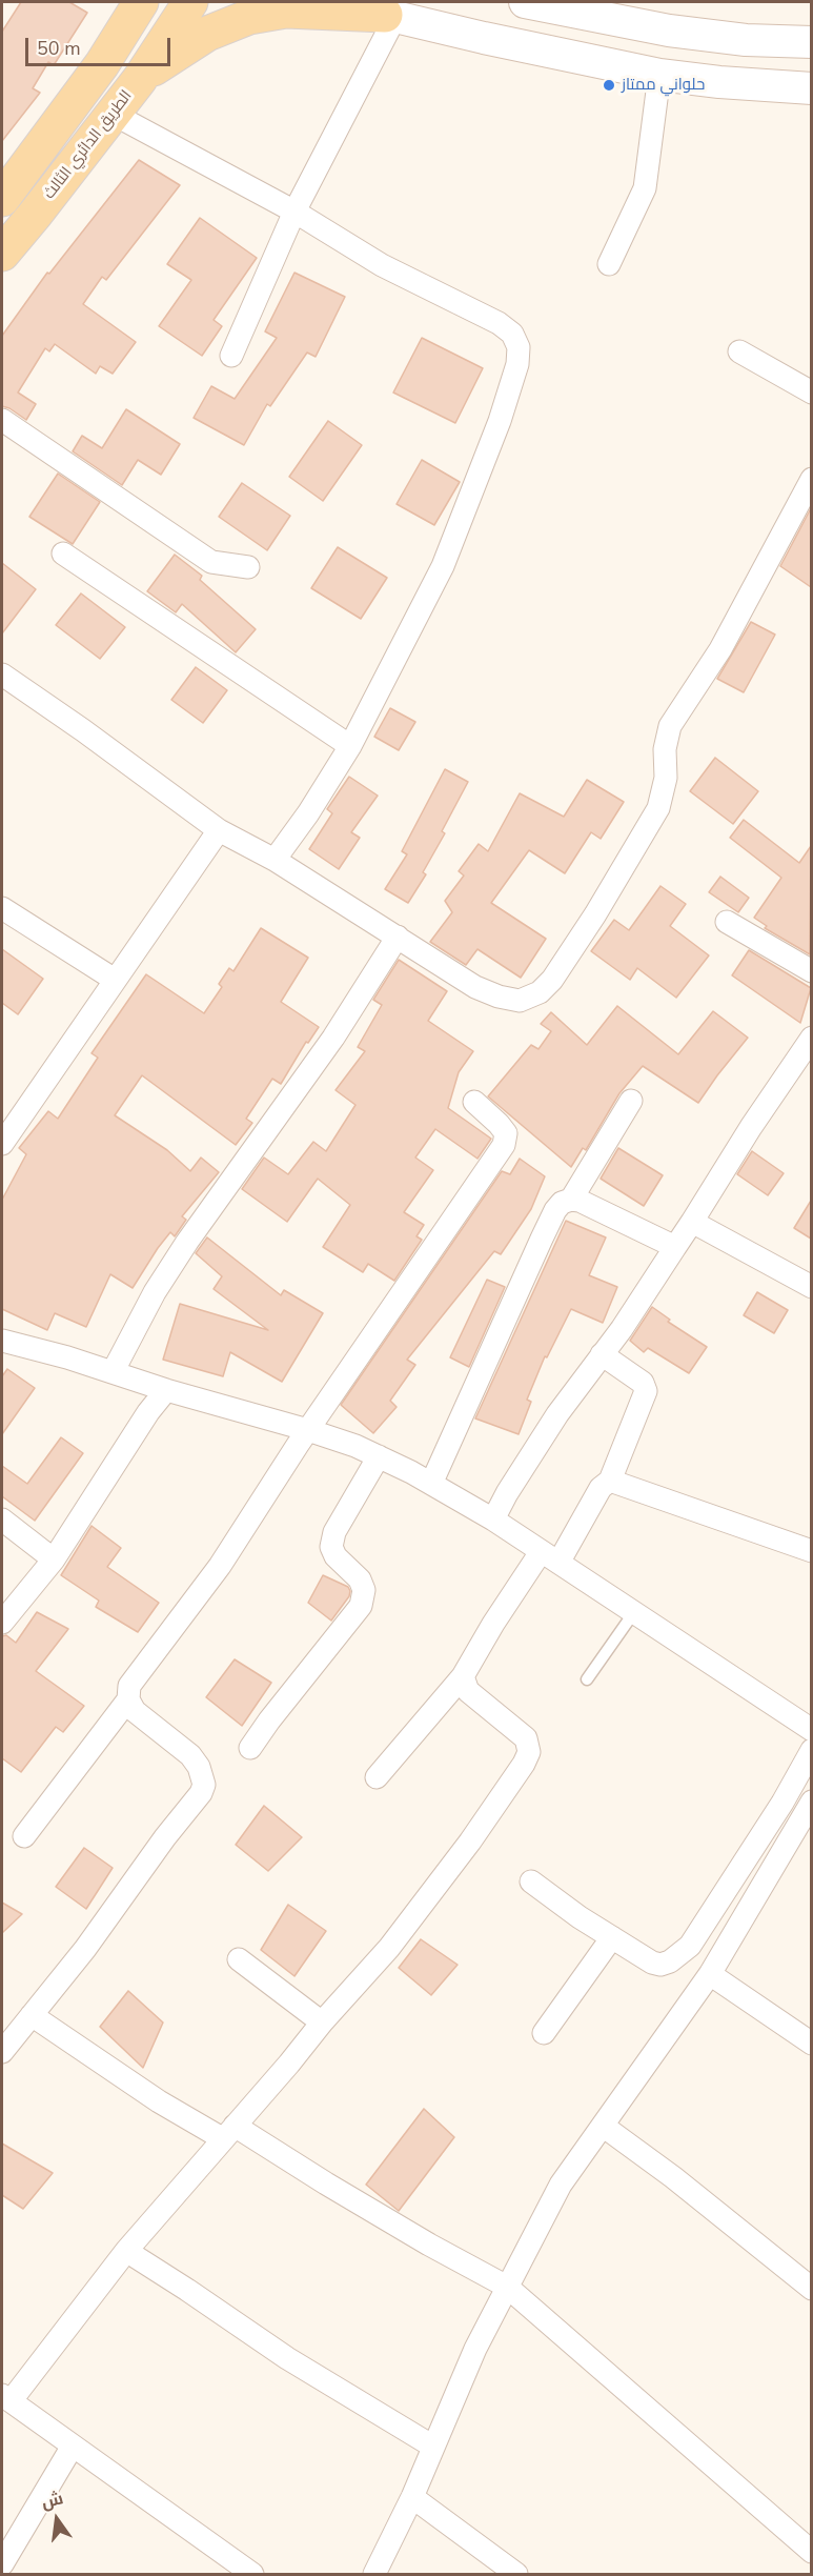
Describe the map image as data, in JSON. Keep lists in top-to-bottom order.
{
  "streets": {
    "main road": ["الطريق الدائري الثالث"]
  },
  "places": ["حلواني ممتاز"],
  "scale_bar": "50 m",
  "north": "top"
}
